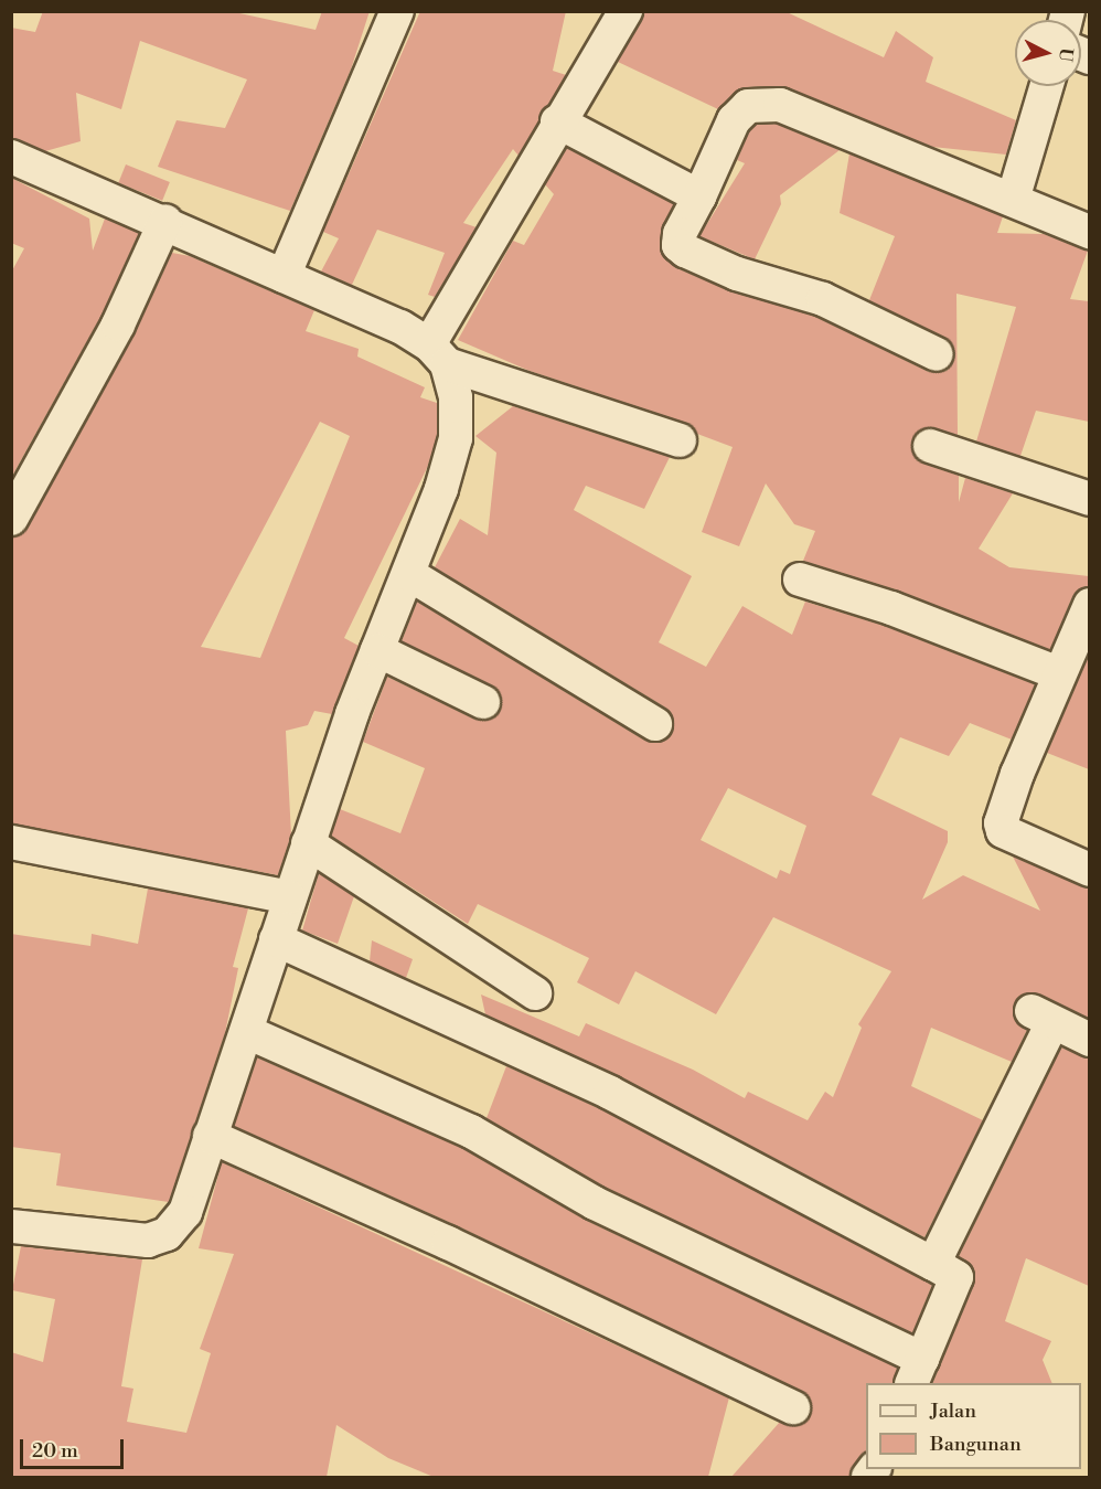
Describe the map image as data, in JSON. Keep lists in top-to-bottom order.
{
  "legend": ["Jalan", "Bangunan"],
  "scale_bar": "20 m",
  "north": "right"
}
